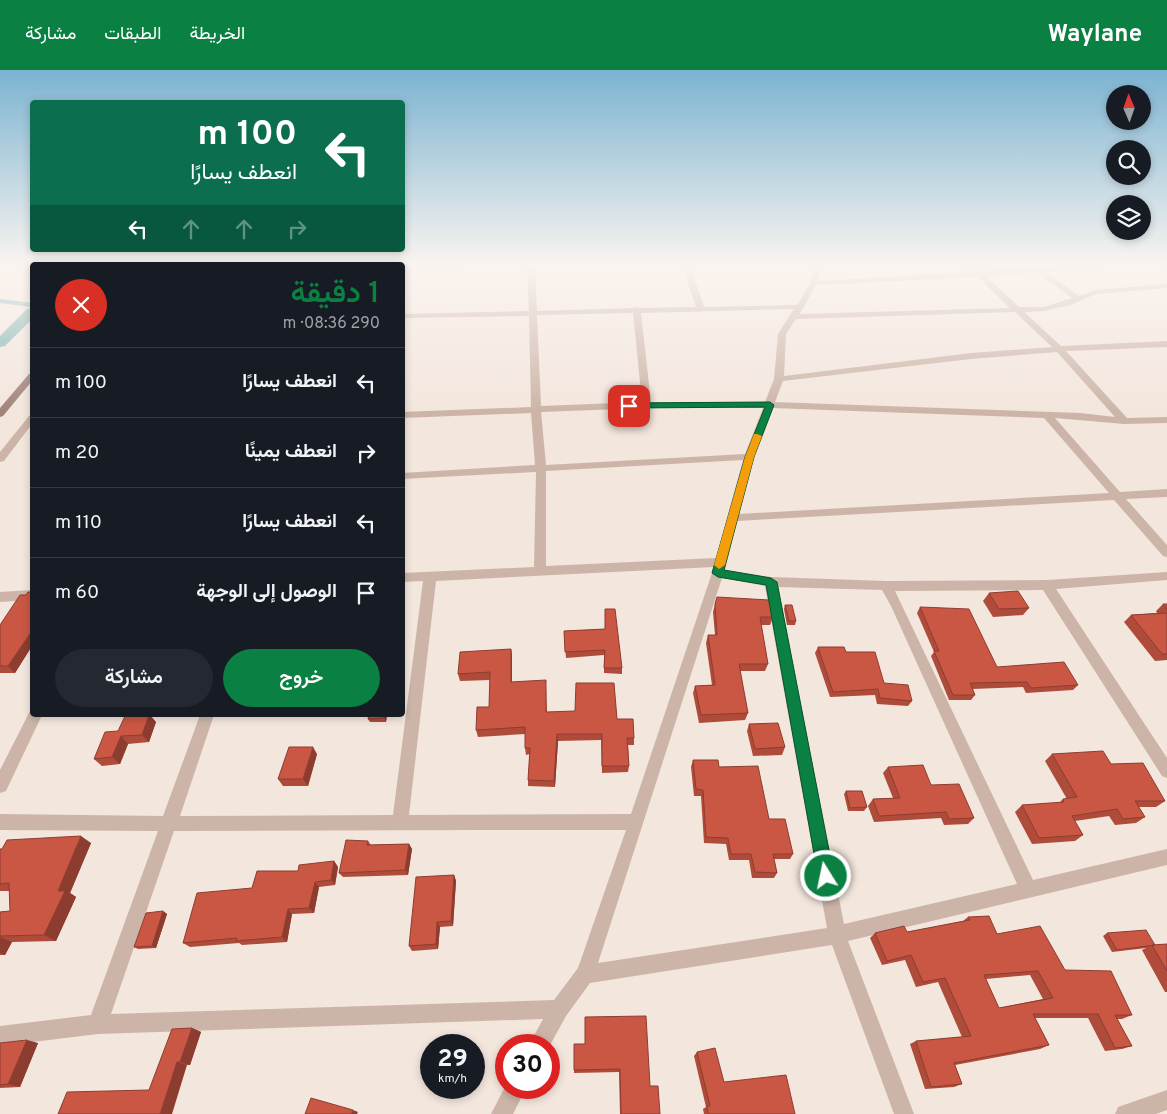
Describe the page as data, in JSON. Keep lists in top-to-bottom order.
{
  "north": "top",
  "page": {
    "header": "Waylane",
    "nav": ["الخريطة", "الطبقات", "مشاركة"],
    "turn": ["100 m", "انعطف يسارًا"],
    "heading": ["1 دقيقة", "290 m · 08:36"],
    "list": [
      {
        "name": "انعطف يسارًا",
        "value": "100 m"
      },
      {
        "name": "انعطف يمينًا",
        "value": "20 m"
      },
      {
        "name": "انعطف يسارًا",
        "value": "110 m"
      },
      {
        "name": "الوصول إلى الوجهة",
        "value": "60 m"
      }
    ],
    "buttons": ["خروج", "مشاركة"],
    "speed": "29 km/h",
    "limit": "30"
  }
}
